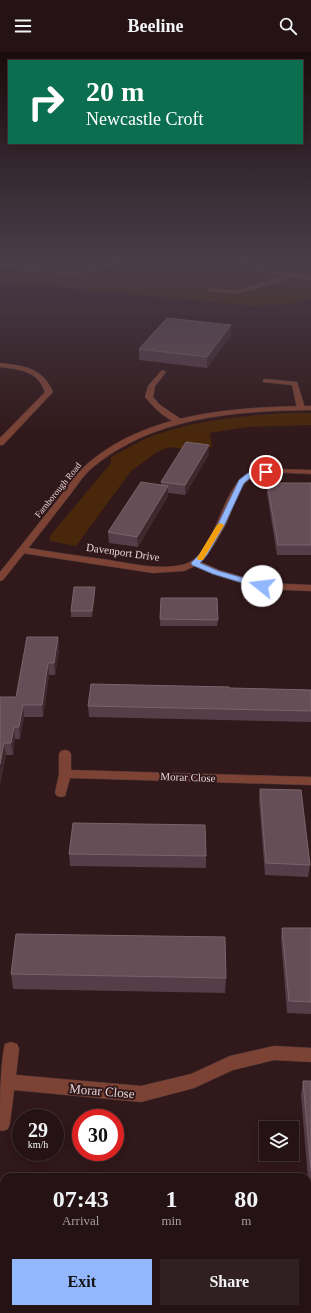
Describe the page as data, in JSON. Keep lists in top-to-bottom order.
{
  "streets": {
    "street": ["Farnborough Road", "Davenport Drive", "Morar Close"]
  },
  "crossings": [
    ["Farnborough Road", "Davenport Drive"]
  ],
  "page": {
    "header": "Beeline",
    "turn": ["20 m", "Newcastle Croft"],
    "speed": "29 km/h",
    "limit": "30",
    "eta": [
      "07:43",
      "Arrival",
      "1",
      "min",
      "80",
      "m"
    ],
    "buttons": ["Exit", "Share"]
  }
}
